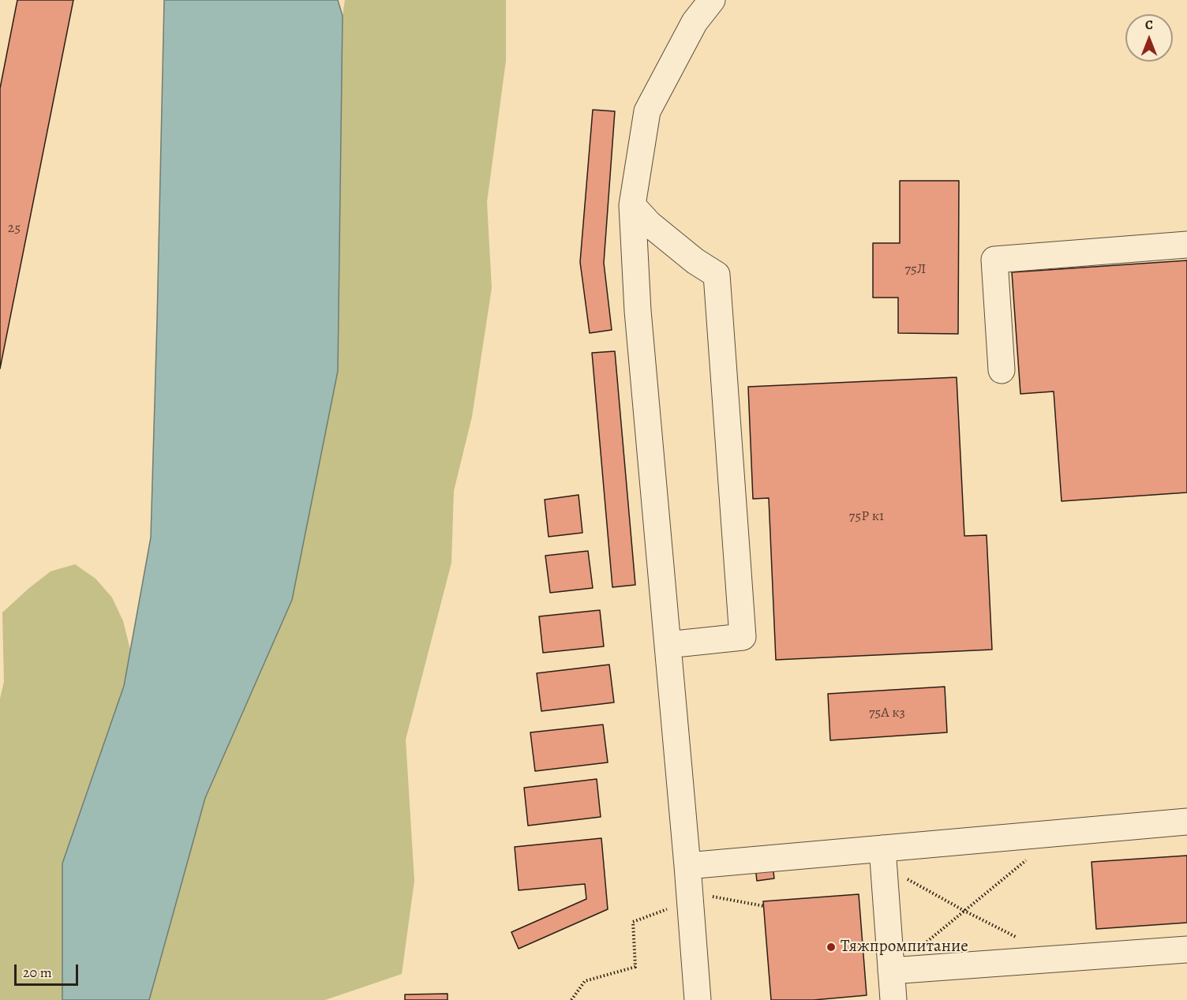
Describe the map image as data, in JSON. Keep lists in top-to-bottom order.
{
  "places": ["Тяжпромпитание"],
  "house_numbers": [
    "25",
    "75Л",
    "75Р к1",
    "75А к3"
  ],
  "scale_bar": "20 m",
  "north": "top"
}
